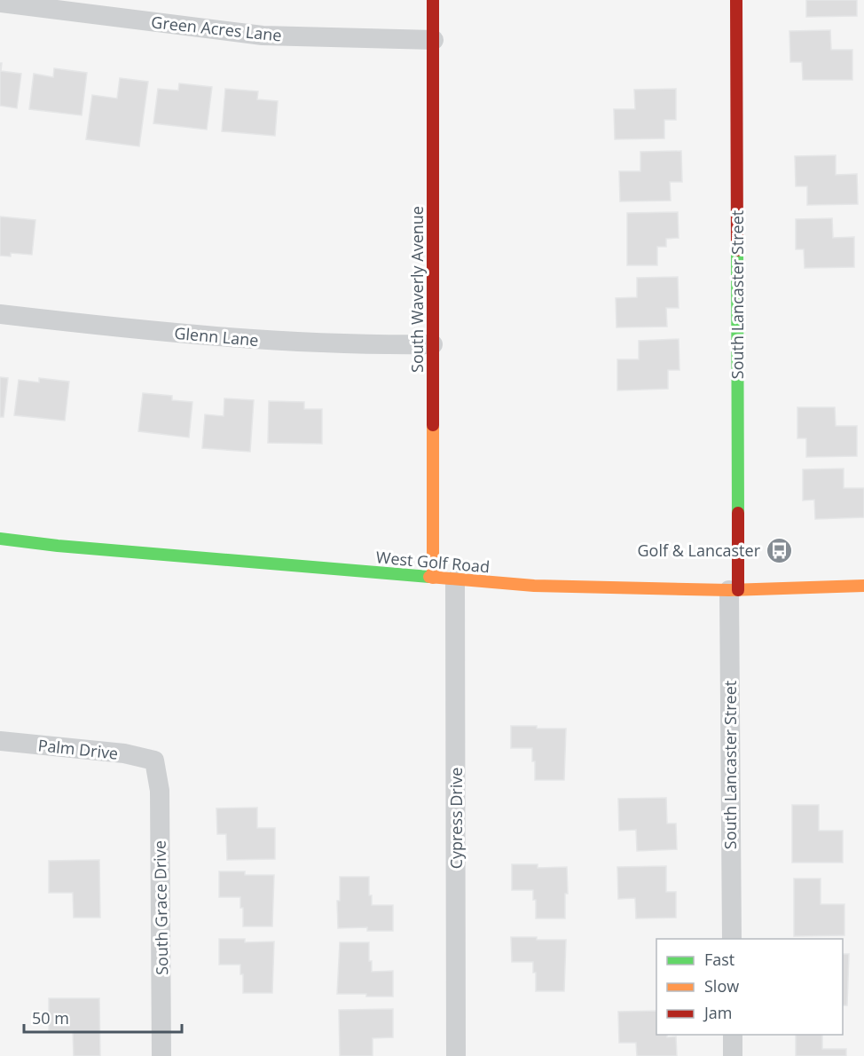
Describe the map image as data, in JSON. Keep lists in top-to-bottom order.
{
  "streets": {
    "street": [
      "Green Acres Lane",
      "South Waverly Avenue",
      "South Lancaster Street",
      "Glenn Lane",
      "West Golf Road",
      "Palm Drive",
      "Cypress Drive",
      "South Grace Drive"
    ]
  },
  "crossings": [
    ["Green Acres Lane", "South Waverly Avenue"],
    ["South Waverly Avenue", "Glenn Lane"],
    ["South Waverly Avenue", "West Golf Road"],
    ["South Lancaster Street", "West Golf Road"],
    ["West Golf Road", "Cypress Drive"],
    ["Palm Drive", "South Grace Drive"]
  ],
  "places": {
    "bus stop": ["Golf & Lancaster"]
  },
  "legend": ["Fast", "Slow", "Jam"],
  "scale_bar": "50 m"
}
